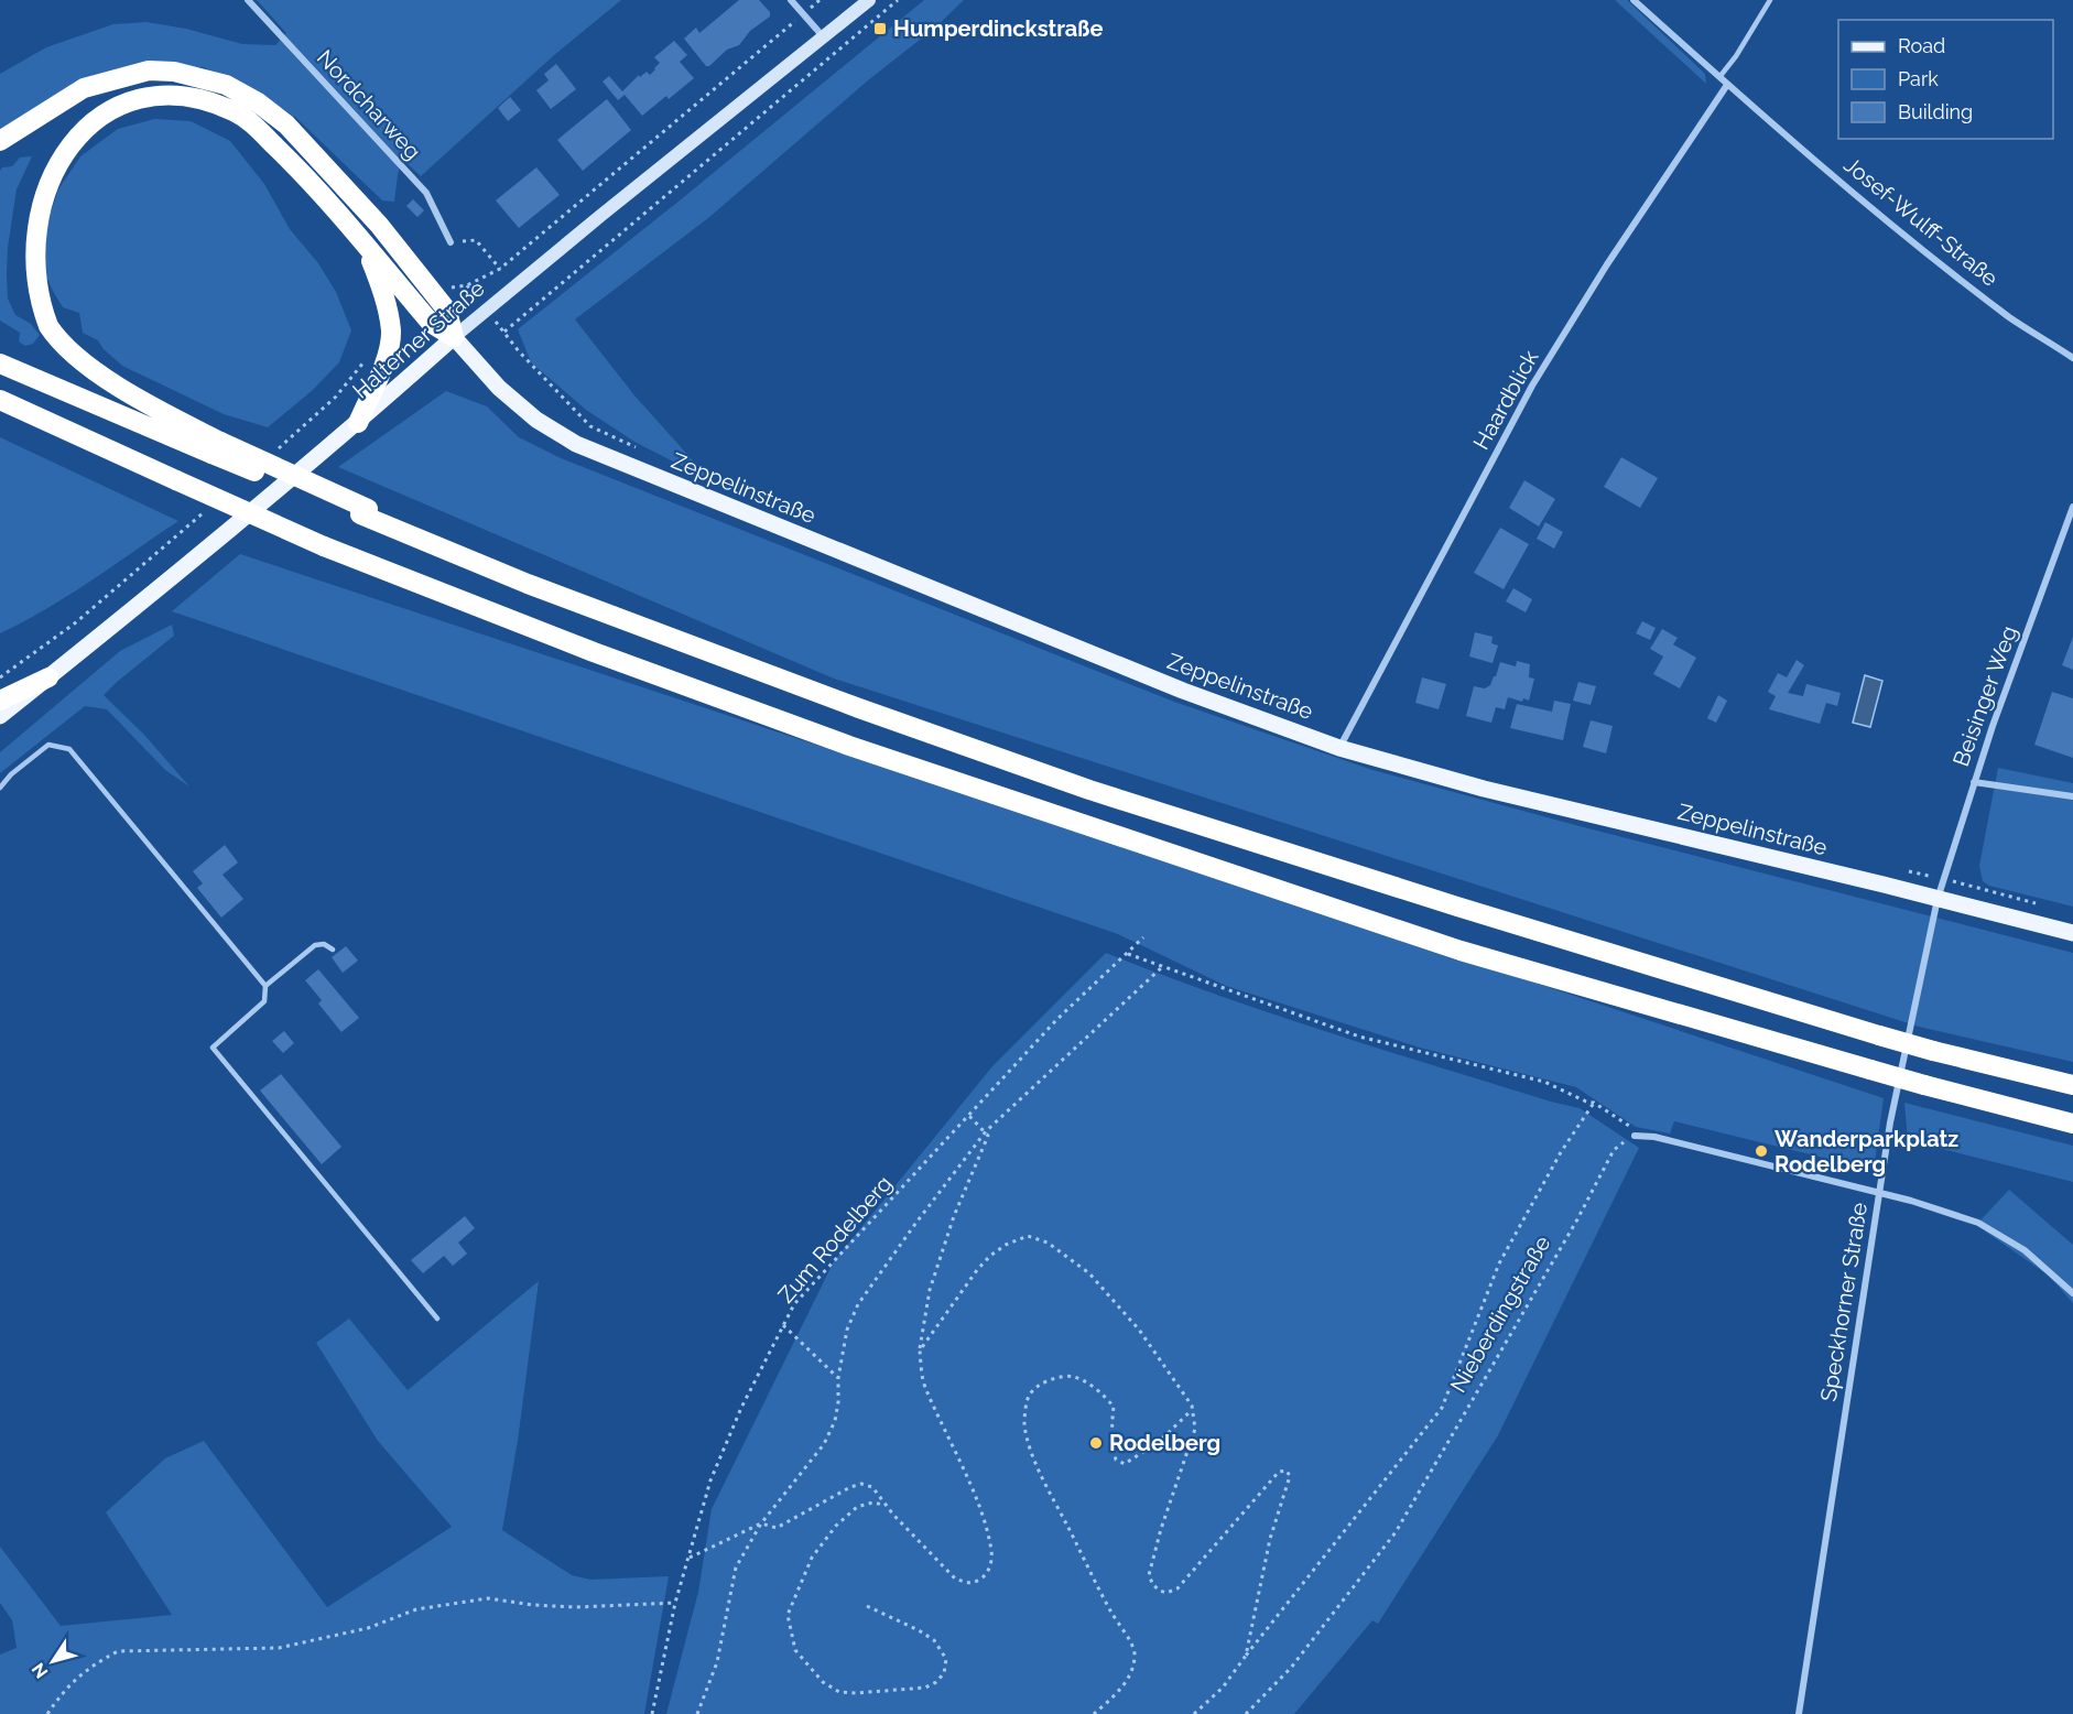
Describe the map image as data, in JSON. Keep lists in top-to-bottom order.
{
  "streets": {
    "main road": ["Halterner Straße", "Zeppelinstraße"],
    "street": [
      "Nordcharweg",
      "Josef-Wulff-Straße",
      "Haardblick",
      "Beisinger Weg",
      "Speckhorner Straße"
    ],
    "path": ["Zum Rodelberg", "Nieberdingstraße"]
  },
  "crossings": [
    ["Josef-Wulff-Straße", "Haardblick"],
    ["Halterner Straße", "Zeppelinstraße"],
    ["Haardblick", "Zeppelinstraße"],
    ["Zeppelinstraße", "Beisinger Weg"],
    ["Zeppelinstraße", "Speckhorner Straße"],
    ["Beisinger Weg", "Speckhorner Straße"]
  ],
  "places": {
    "transit": ["Humperdinckstraße"],
    "other": ["Wanderparkplatz Rodelberg", "Rodelberg"]
  },
  "legend": ["Road", "Park", "Building"],
  "north": "bottom left"
}
